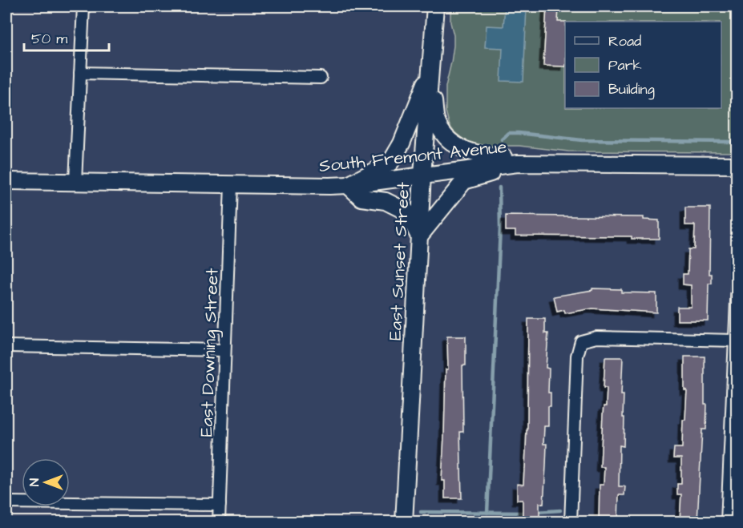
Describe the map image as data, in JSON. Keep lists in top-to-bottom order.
{
  "streets": {
    "main road": ["South Fremont Avenue", "East Sunset Street"],
    "street": ["East Downing Street"]
  },
  "crossings": [
    ["South Fremont Avenue", "East Sunset Street"],
    ["South Fremont Avenue", "East Downing Street"]
  ],
  "legend": ["Road", "Park", "Building"],
  "scale_bar": "50 m",
  "north": "left"
}
